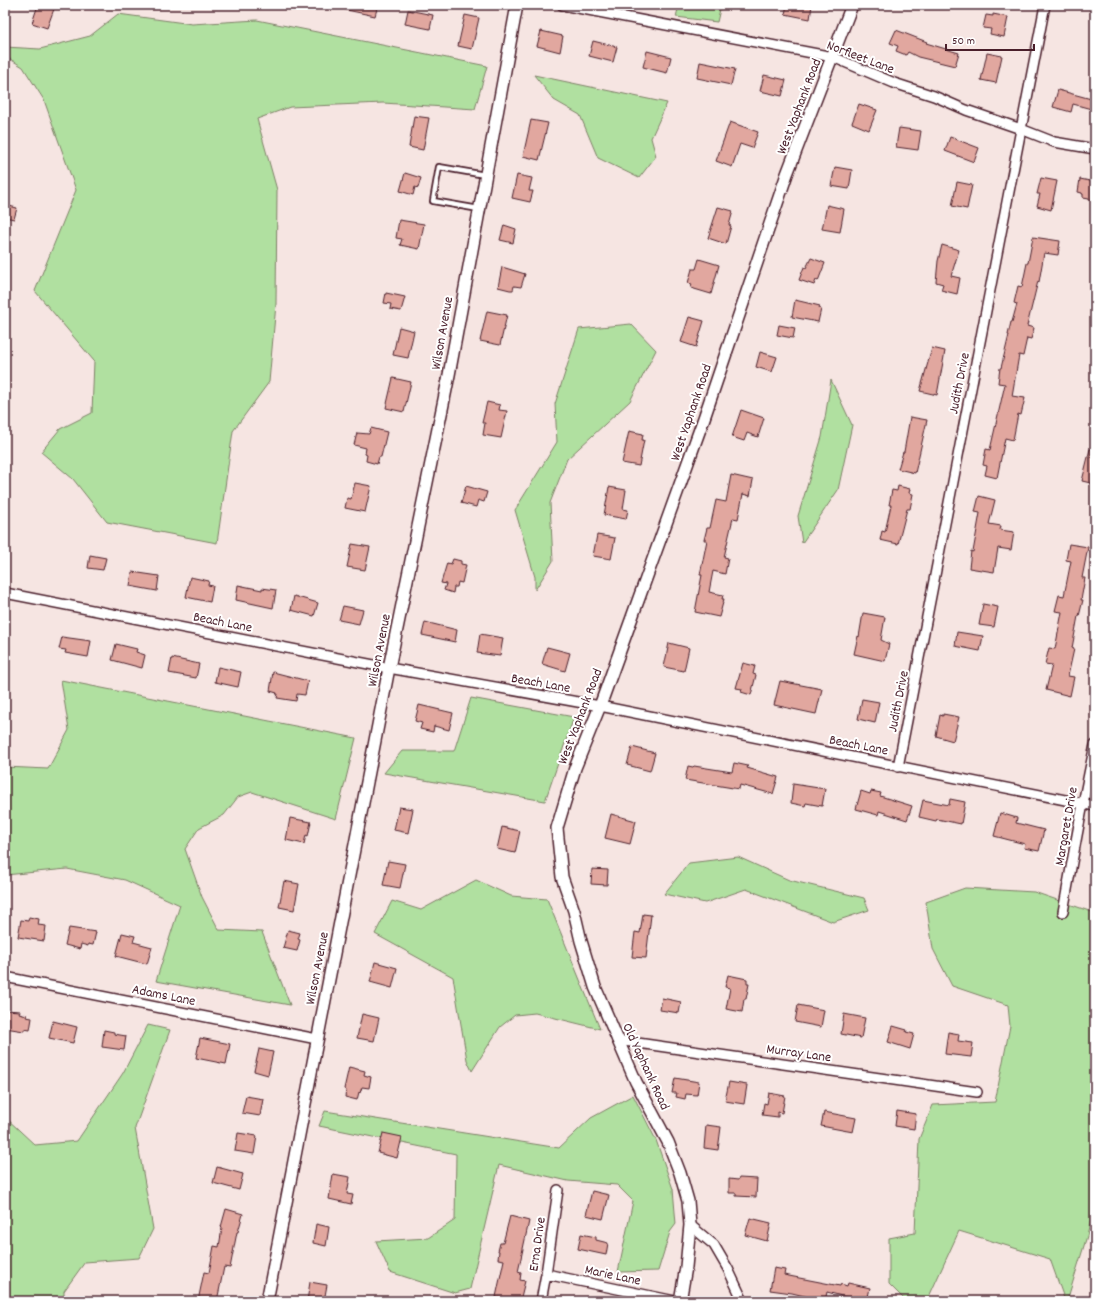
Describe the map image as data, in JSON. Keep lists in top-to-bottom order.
{
  "streets": {
    "street": [
      "Norfleet Lane",
      "West Yaphank Road",
      "Wilson Avenue",
      "Judith Drive",
      "Beach Lane",
      "Margaret Drive",
      "Adams Lane",
      "Murray Lane",
      "Old Yaphank Road",
      "Erna Drive",
      "Marie Lane"
    ]
  },
  "crossings": [
    ["Norfleet Lane", "West Yaphank Road"],
    ["Norfleet Lane", "Judith Drive"],
    ["West Yaphank Road", "Beach Lane"],
    ["West Yaphank Road", "Old Yaphank Road"],
    ["Wilson Avenue", "Beach Lane"],
    ["Wilson Avenue", "Adams Lane"],
    ["Judith Drive", "Beach Lane"],
    ["Beach Lane", "Margaret Drive"],
    ["Murray Lane", "Old Yaphank Road"],
    ["Erna Drive", "Marie Lane"]
  ],
  "scale_bar": "50 m"
}
